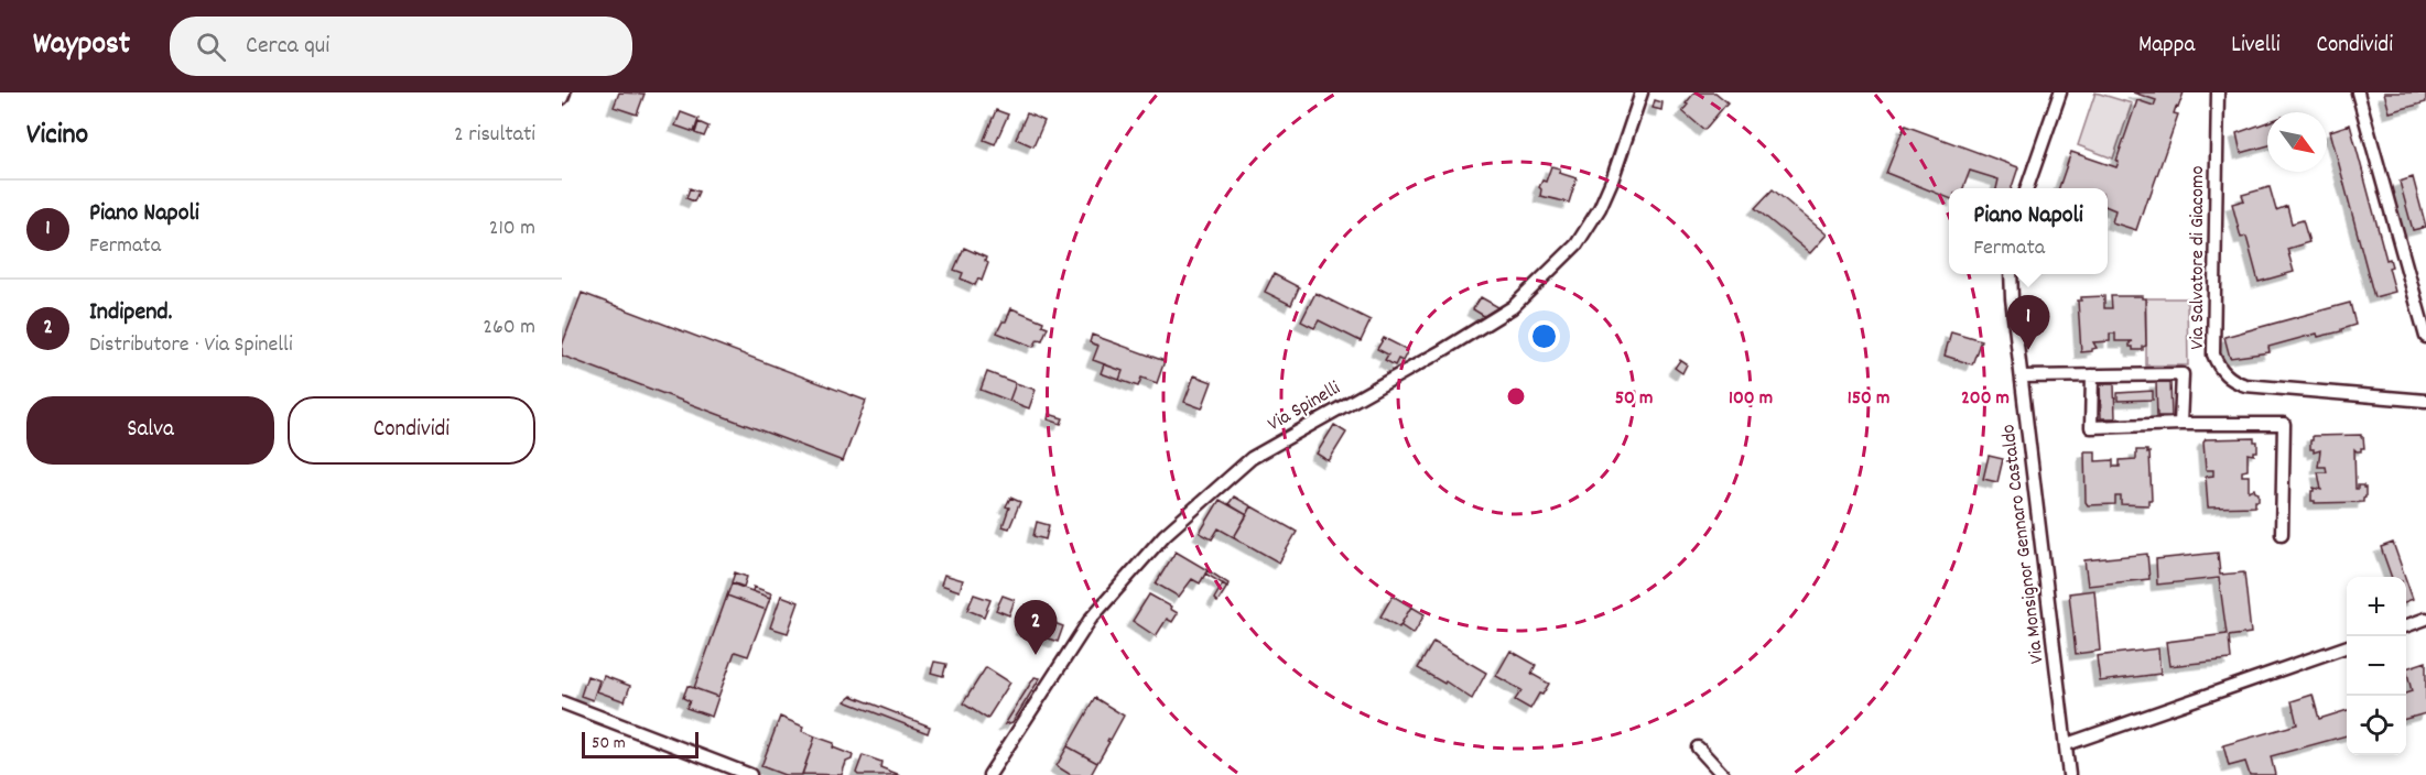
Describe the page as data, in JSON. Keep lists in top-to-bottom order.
{
  "streets": {
    "street": ["Via Salvatore di Giacomo", "Via Spinelli", "Via Monsignor Gennaro Castaldo"]
  },
  "scale_bar": "50 m",
  "north": "bottom right",
  "page": {
    "header": "Waypost",
    "search": "Cerca qui",
    "nav": ["Mappa", "Livelli", "Condividi"],
    "heading": ["Vicino", "2 risultati"],
    "list": [
      {
        "mark": "1",
        "name": "Piano Napoli",
        "note": "Fermata",
        "value": "210 m"
      },
      {
        "mark": "2",
        "name": "Indipend.",
        "note": "Distributore · Via Spinelli",
        "value": "260 m"
      }
    ],
    "popup": ["Piano Napoli", "Fermata"],
    "pins": ["1", "2"],
    "buttons": ["Salva", "Condividi"],
    "map_buttons": ["+", "−"],
    "scale": "50 m"
  },
  "rings": [
    "50 m",
    "100 m",
    "150 m",
    "200 m"
  ]
}
